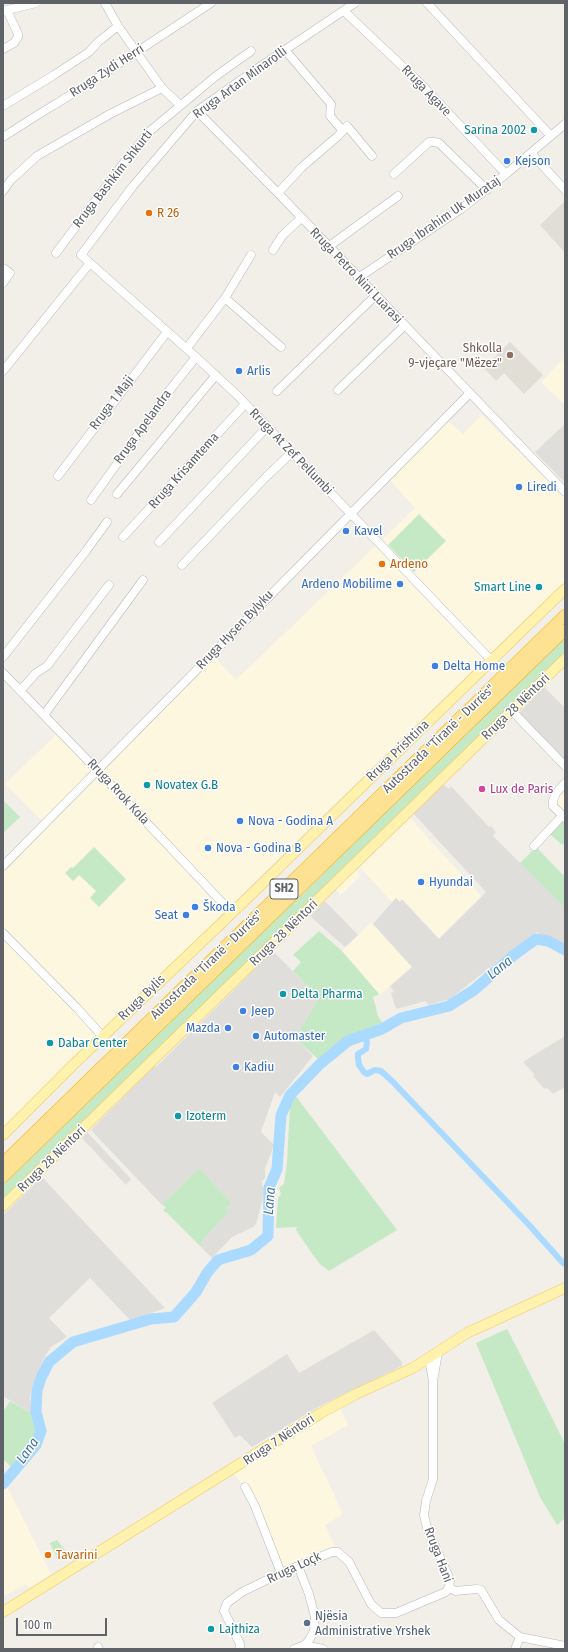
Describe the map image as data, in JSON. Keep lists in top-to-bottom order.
{
  "streets": {
    "highway": ["Autostrada \"Tiranë - Durrës\"", "SH2"],
    "main road": [
      "Rruga 28 Nëntori",
      "Rruga Prishtina",
      "Rruga Bylis",
      "Rruga 7 Nëntori"
    ],
    "street": [
      "Rruga Zydi Herri",
      "Rruga Artan Minarolli",
      "Rruga Agave",
      "Rruga Bashkim Shkurti",
      "Rruga Ibrahim Uk Murataj",
      "Rruga Petro Nini Luarasi",
      "Rruga 1 Maji",
      "Rruga Apelandra",
      "Rruga At Zef Pellumbi",
      "Rruga Krisamtema",
      "Rruga Hysen Bylyku",
      "Rruga Rrok Kola",
      "Rruga Hani",
      "Rruga Loçk"
    ]
  },
  "crossings": [
    ["Rruga Artan Minarolli", "Rruga Agave"],
    ["Rruga Artan Minarolli", "Rruga Petro Nini Luarasi"],
    ["Rruga Artan Minarolli", "Rruga At Zef Pellumbi"],
    ["Rruga Agave", "Rruga Ibrahim Uk Murataj"],
    ["Rruga Ibrahim Uk Murataj", "Rruga Petro Nini Luarasi"],
    ["Rruga Petro Nini Luarasi", "Rruga Hysen Bylyku"],
    ["Rruga 1 Maji", "Rruga At Zef Pellumbi"],
    ["Rruga Apelandra", "Rruga At Zef Pellumbi"],
    ["Rruga At Zef Pellumbi", "Rruga Krisamtema"],
    ["Rruga At Zef Pellumbi", "Rruga Hysen Bylyku"],
    ["Rruga At Zef Pellumbi", "Rruga Prishtina"],
    ["Rruga Hysen Bylyku", "Rruga Rrok Kola"],
    ["Rruga Prishtina", "Rruga Rrok Kola"],
    ["Rruga Prishtina", "Rruga Bylis"],
    ["Rruga Rrok Kola", "Rruga Bylis"],
    ["Rruga 7 Nëntori", "Rruga Hani"],
    ["Rruga Hani", "Rruga Loçk"]
  ],
  "water": ["Lana"],
  "places": [
    "Sarina 2002",
    "Kejson",
    "R 26",
    "Shkolla 9-vjeçare \"Mëzez\"",
    "Arlis",
    "Liredi",
    "Kavel",
    "Ardeno",
    "Ardeno Mobilime",
    "Smart Line",
    "Delta Home",
    "Novatex G.B",
    "Lux de Paris",
    "Nova - Godina A",
    "Nova - Godina B",
    "Hyundai",
    "Škoda",
    "Seat",
    "Delta Pharma",
    "Jeep",
    "Mazda",
    "Automaster",
    "Dabar Center",
    "Kadiu",
    "Izoterm",
    "Tavarini",
    "Njësia Administrative Yrshek",
    "Lajthiza"
  ],
  "scale_bar": "100 m"
}
